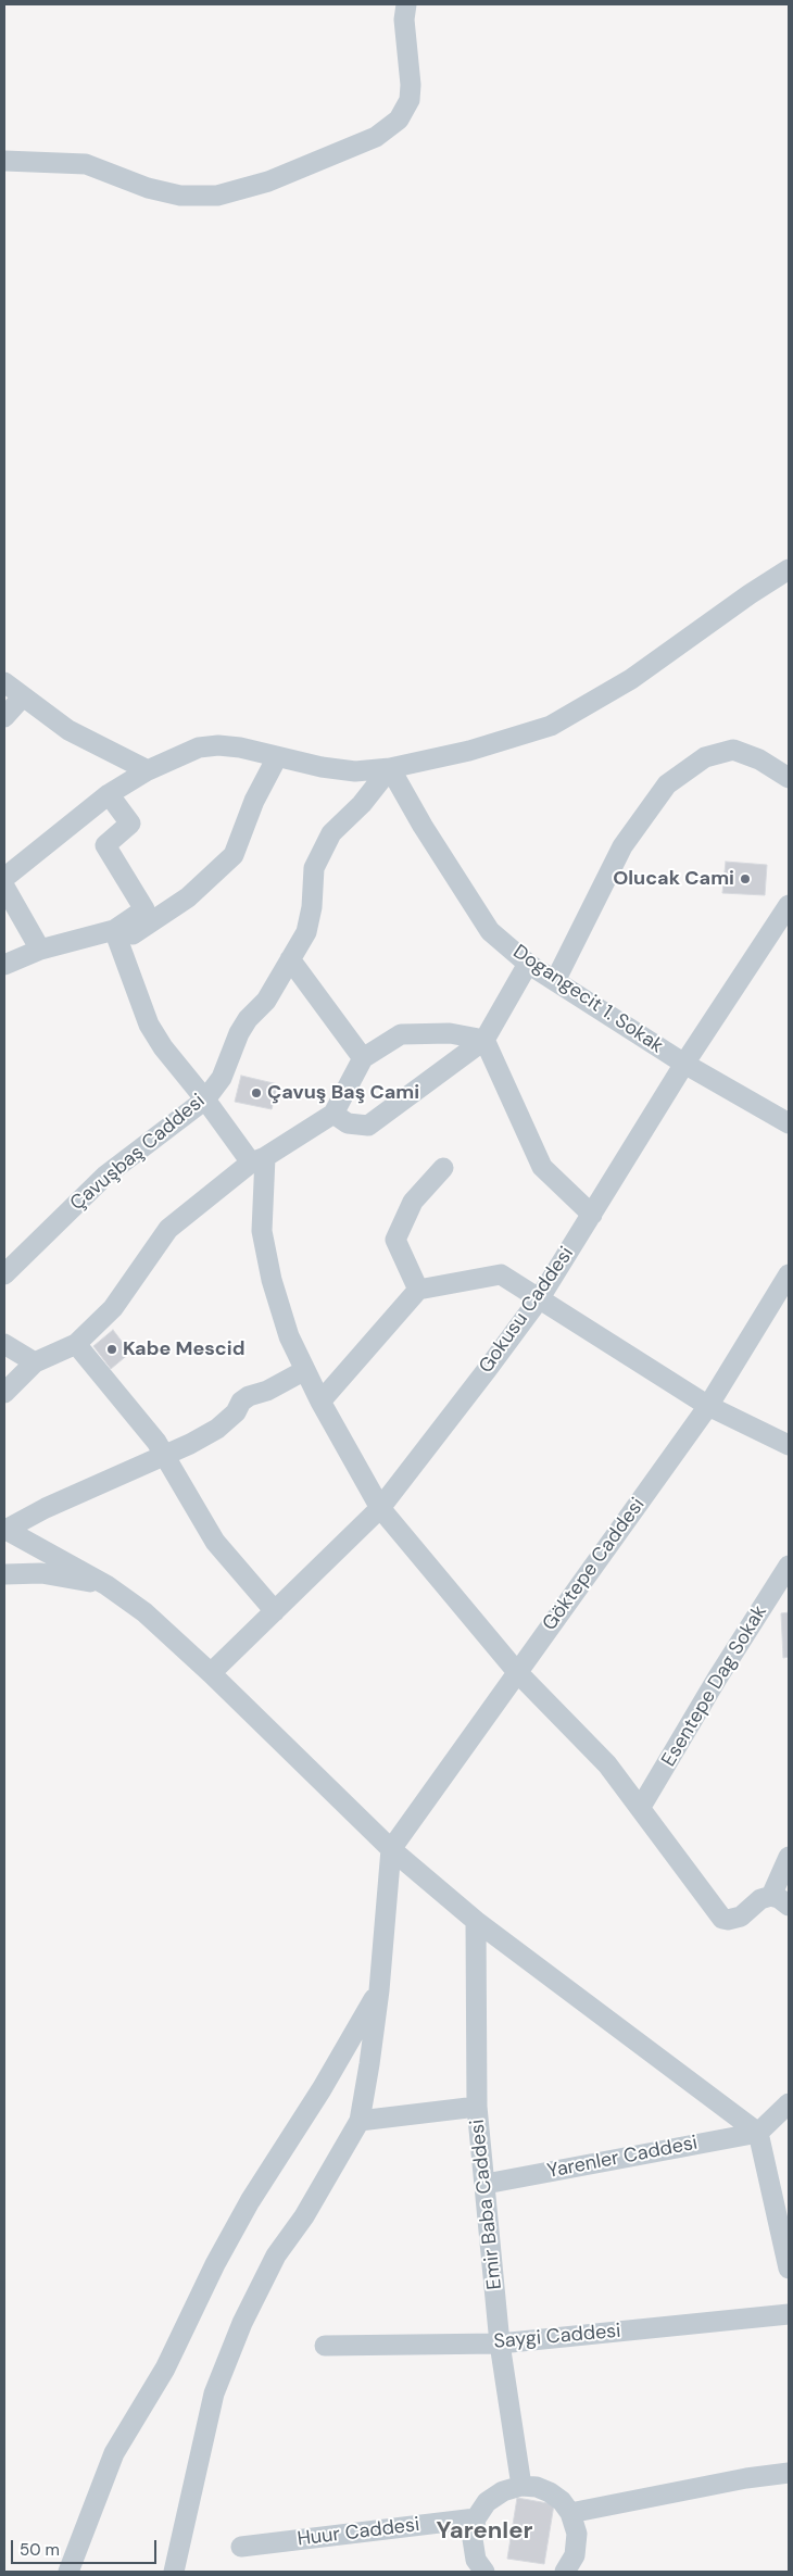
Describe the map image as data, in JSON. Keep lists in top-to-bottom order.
{
  "streets": {
    "street": [
      "Dogangecit 1. Sokak",
      "Çavuşbaş Caddesi",
      "Gokusu Caddesi",
      "Göktepe Caddesi",
      "Esentepe Dag Sokak",
      "Yarenler Caddesi",
      "Emir Baba Caddesi",
      "Saygi Caddesi",
      "Huur Caddesi"
    ]
  },
  "crossings": [
    ["Dogangecit 1. Sokak", "Çavuşbaş Caddesi"],
    ["Dogangecit 1. Sokak", "Gokusu Caddesi"],
    ["Yarenler Caddesi", "Emir Baba Caddesi"],
    ["Emir Baba Caddesi", "Saygi Caddesi"]
  ],
  "districts": ["Yarenler"],
  "places": ["Olucak Cami", "Çavuş Baş Cami", "Kabe Mescid"],
  "scale_bar": "50 m"
}
